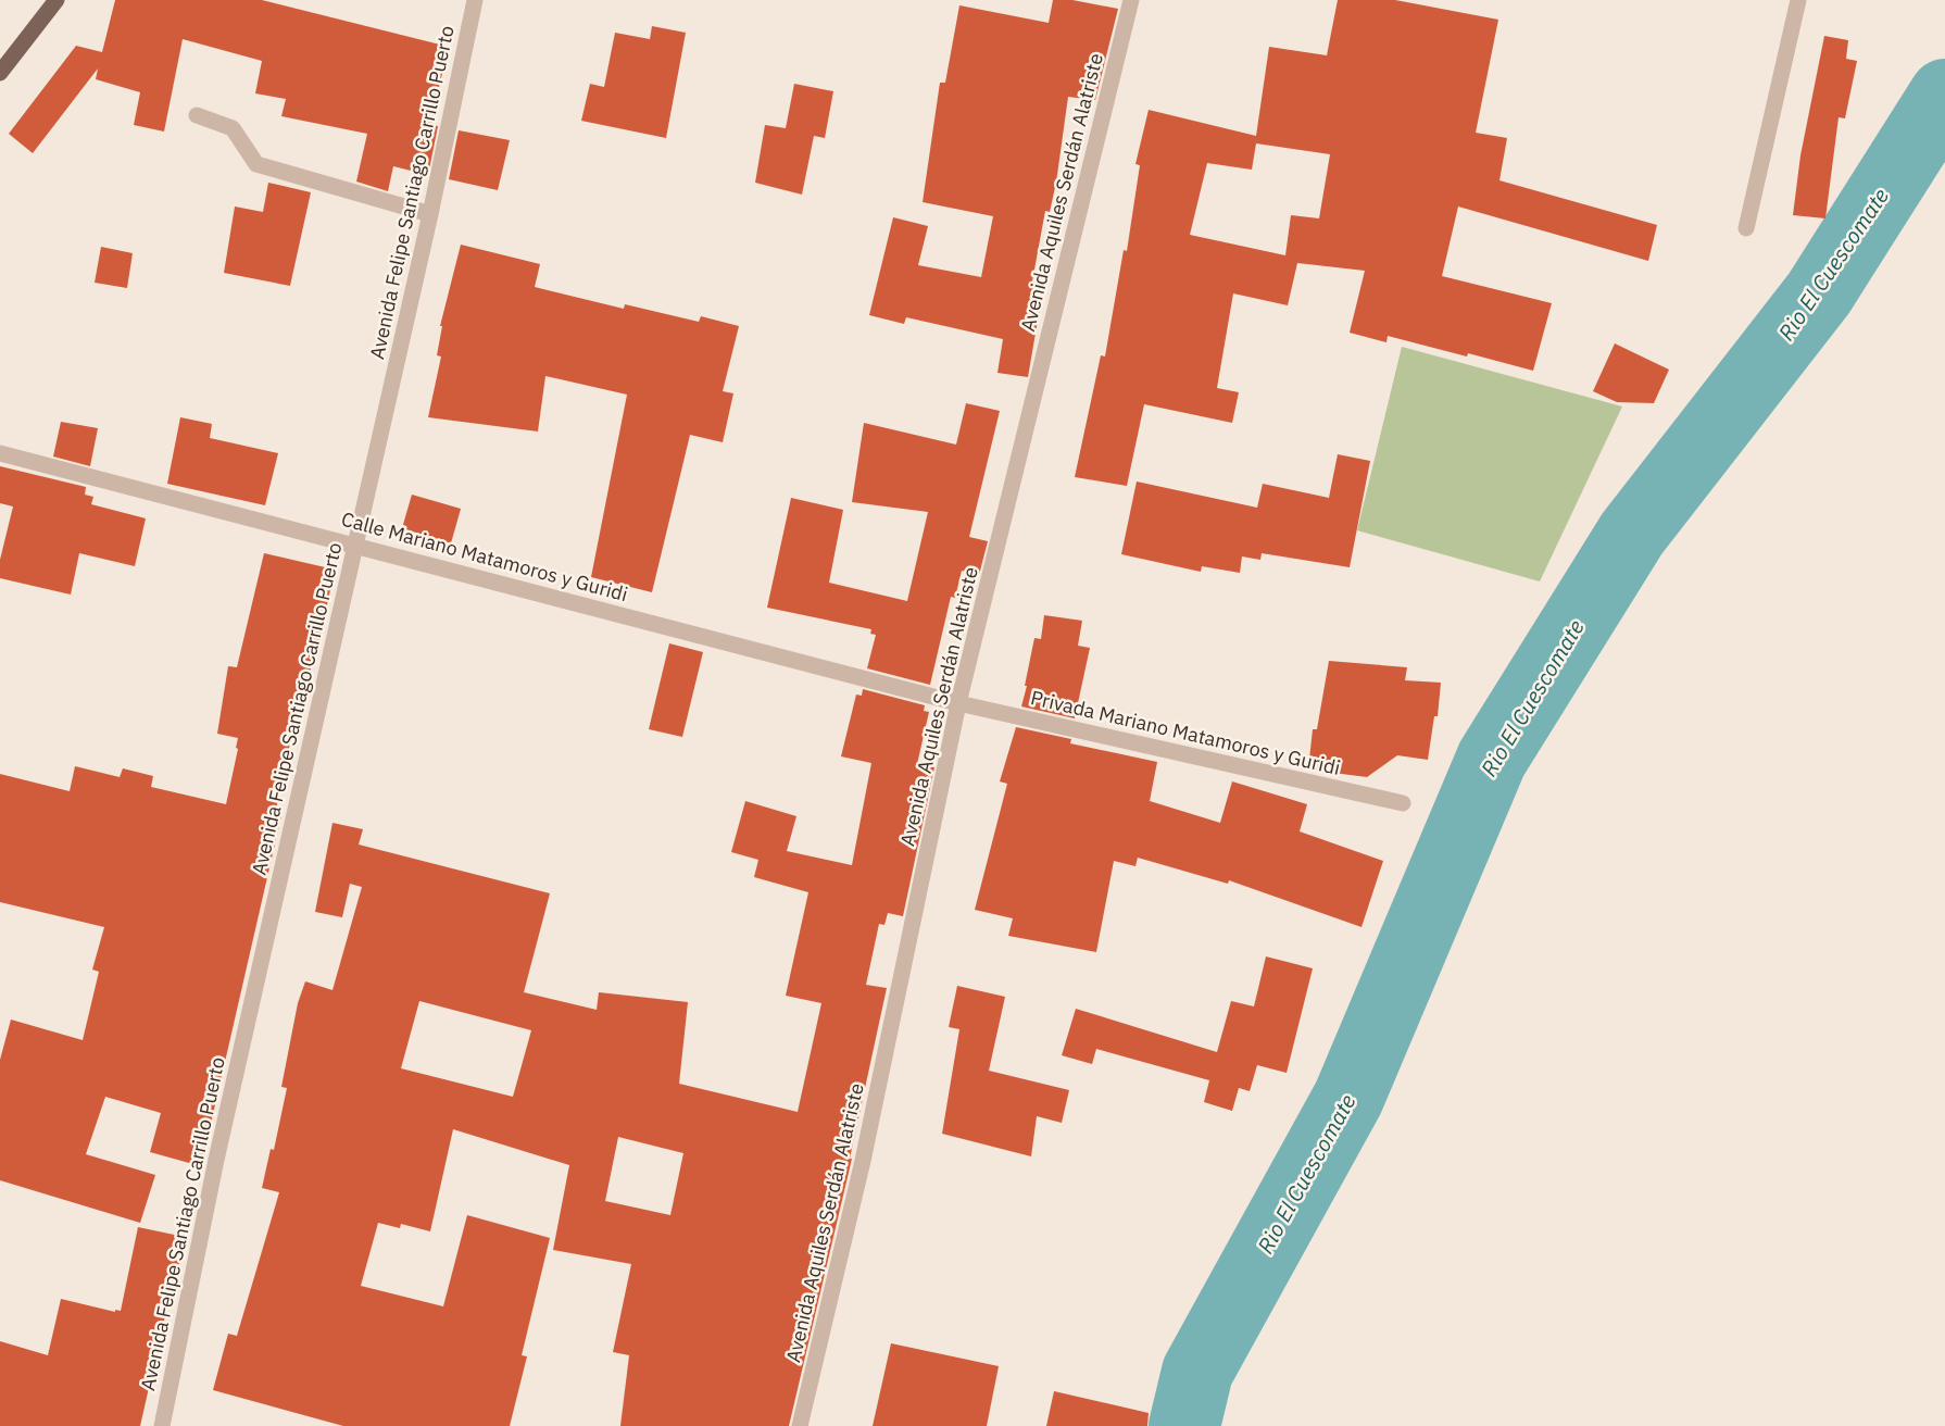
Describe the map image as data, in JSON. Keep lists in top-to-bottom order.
{
  "streets": {
    "street": [
      "Avenida Felipe Santiago Carrillo Puerto",
      "Avenida Aquiles Serdán Alatriste",
      "Calle Mariano Matamoros y Guridi",
      "Privada Mariano Matamoros y Guridi"
    ]
  },
  "crossings": [
    ["Avenida Felipe Santiago Carrillo Puerto", "Calle Mariano Matamoros y Guridi"],
    ["Avenida Aquiles Serdán Alatriste", "Calle Mariano Matamoros y Guridi"],
    ["Avenida Aquiles Serdán Alatriste", "Privada Mariano Matamoros y Guridi"],
    ["Calle Mariano Matamoros y Guridi", "Privada Mariano Matamoros y Guridi"]
  ],
  "water": ["Rio El Cuescomate"]
}
